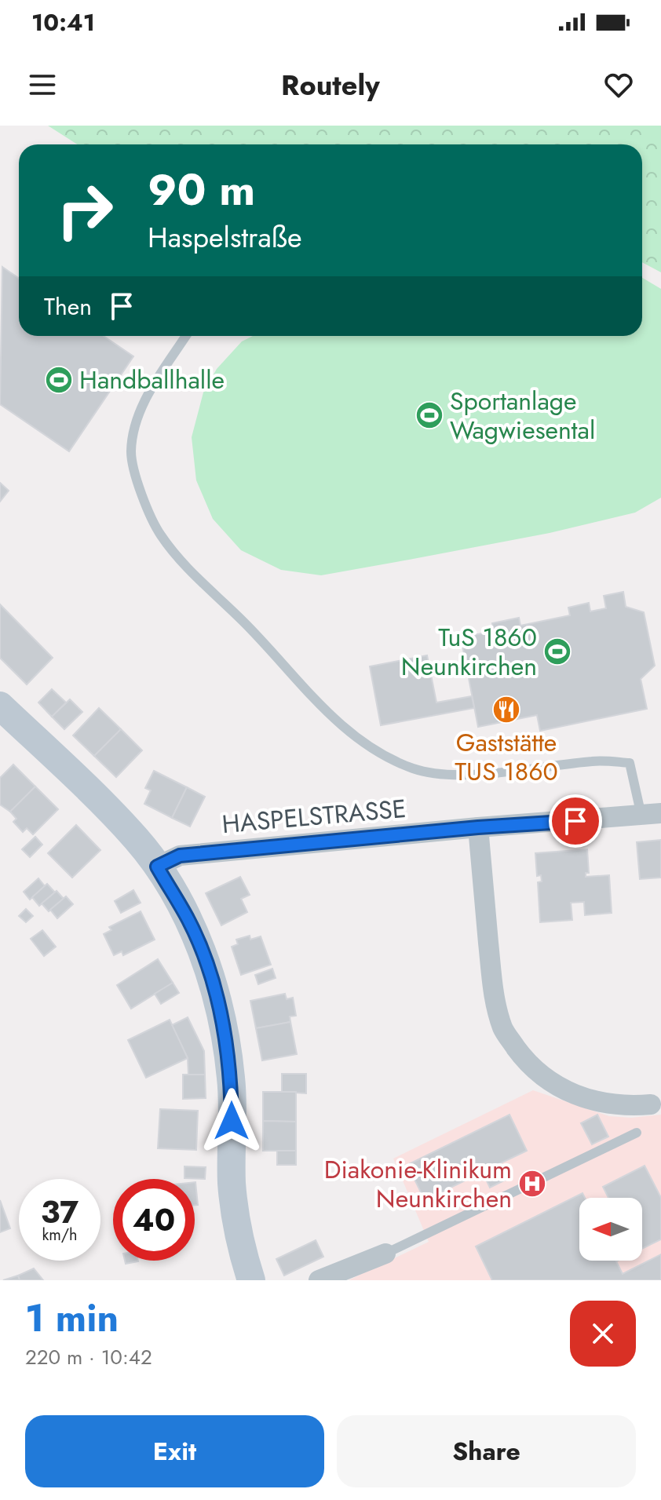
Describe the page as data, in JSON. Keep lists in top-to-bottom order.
{
  "streets": {
    "street": ["HASPELSTRASSE"]
  },
  "places": {
    "sports": ["Handballhalle", "Sportanlage Wagwiesental", "TuS 1860 Neunkirchen"],
    "restaurant": ["Gaststätte TUS 1860"],
    "hospital": ["Diakonie-Klinikum Neunkirchen"]
  },
  "north": "left",
  "page": {
    "status": "10:41",
    "header": "Routely",
    "turn": ["90 m", "Haspelstraße"],
    "then": "Then",
    "speed": "37 km/h",
    "limit": "40",
    "heading": ["1 min", "220 m · 10:42"],
    "buttons": ["Exit", "Share"]
  }
}
